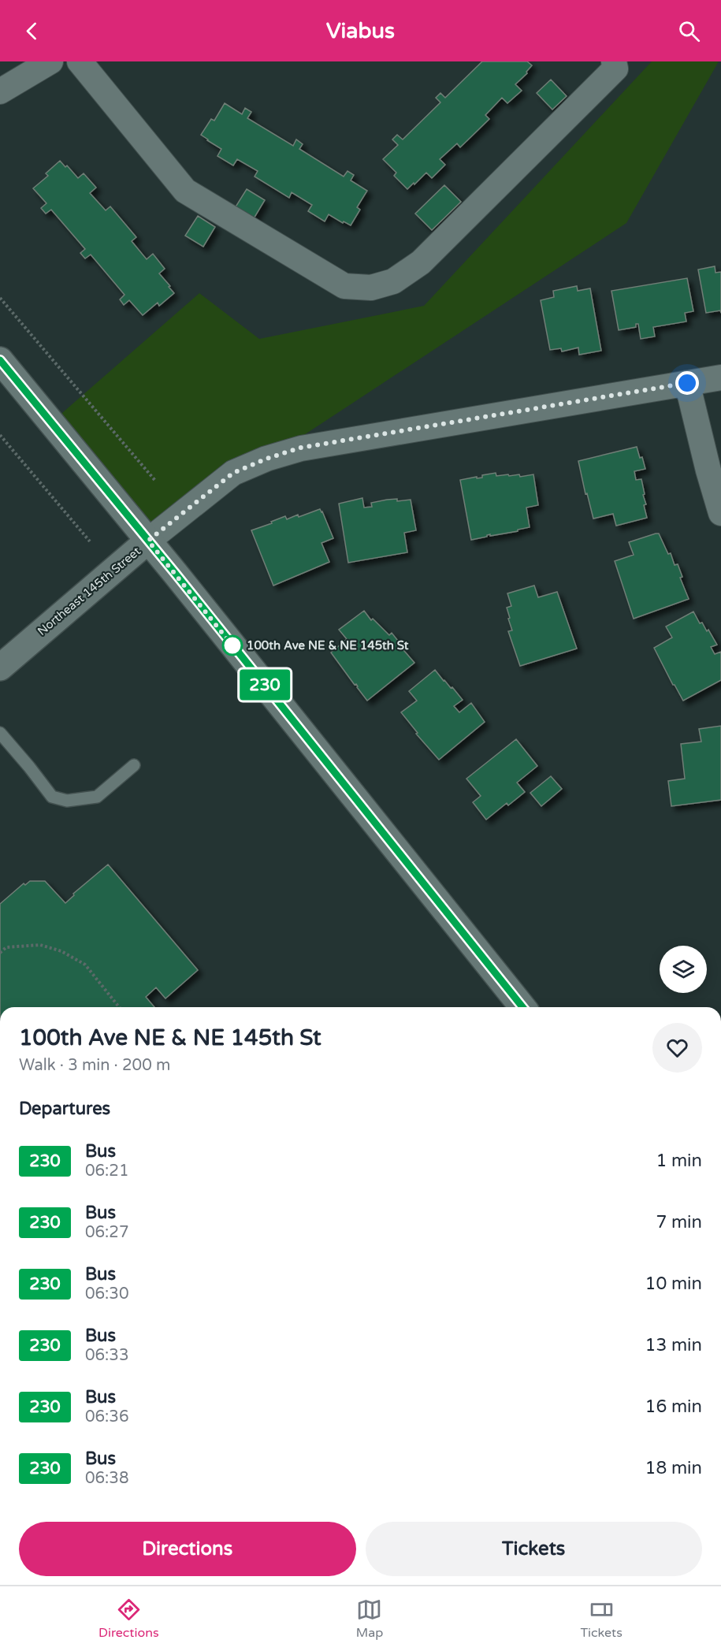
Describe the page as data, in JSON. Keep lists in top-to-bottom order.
{
  "streets": {
    "main road": ["Northeast 145th Street"]
  },
  "places": ["100th Ave NE & NE 145th St"],
  "lines": ["bus line 230"],
  "page": {
    "header": "Viabus",
    "on_map": "230",
    "heading": [
      ["100th Ave NE & NE 145th St", "Walk · 3 min · 200 m"],
      "Departures"
    ],
    "list": [
      {
        "mark": "230",
        "name": "Bus",
        "note": "06:21",
        "value": "1 min"
      },
      {
        "mark": "230",
        "name": "Bus",
        "note": "06:27",
        "value": "7 min"
      },
      {
        "mark": "230",
        "name": "Bus",
        "note": "06:30",
        "value": "10 min"
      },
      {
        "mark": "230",
        "name": "Bus",
        "note": "06:33",
        "value": "13 min"
      },
      {
        "mark": "230",
        "name": "Bus",
        "note": "06:36",
        "value": "16 min"
      },
      {
        "mark": "230",
        "name": "Bus",
        "note": "06:38",
        "value": "18 min"
      }
    ],
    "buttons": ["Directions", "Tickets"],
    "tabs": ["Directions", "Map", "Tickets"]
  }
}
